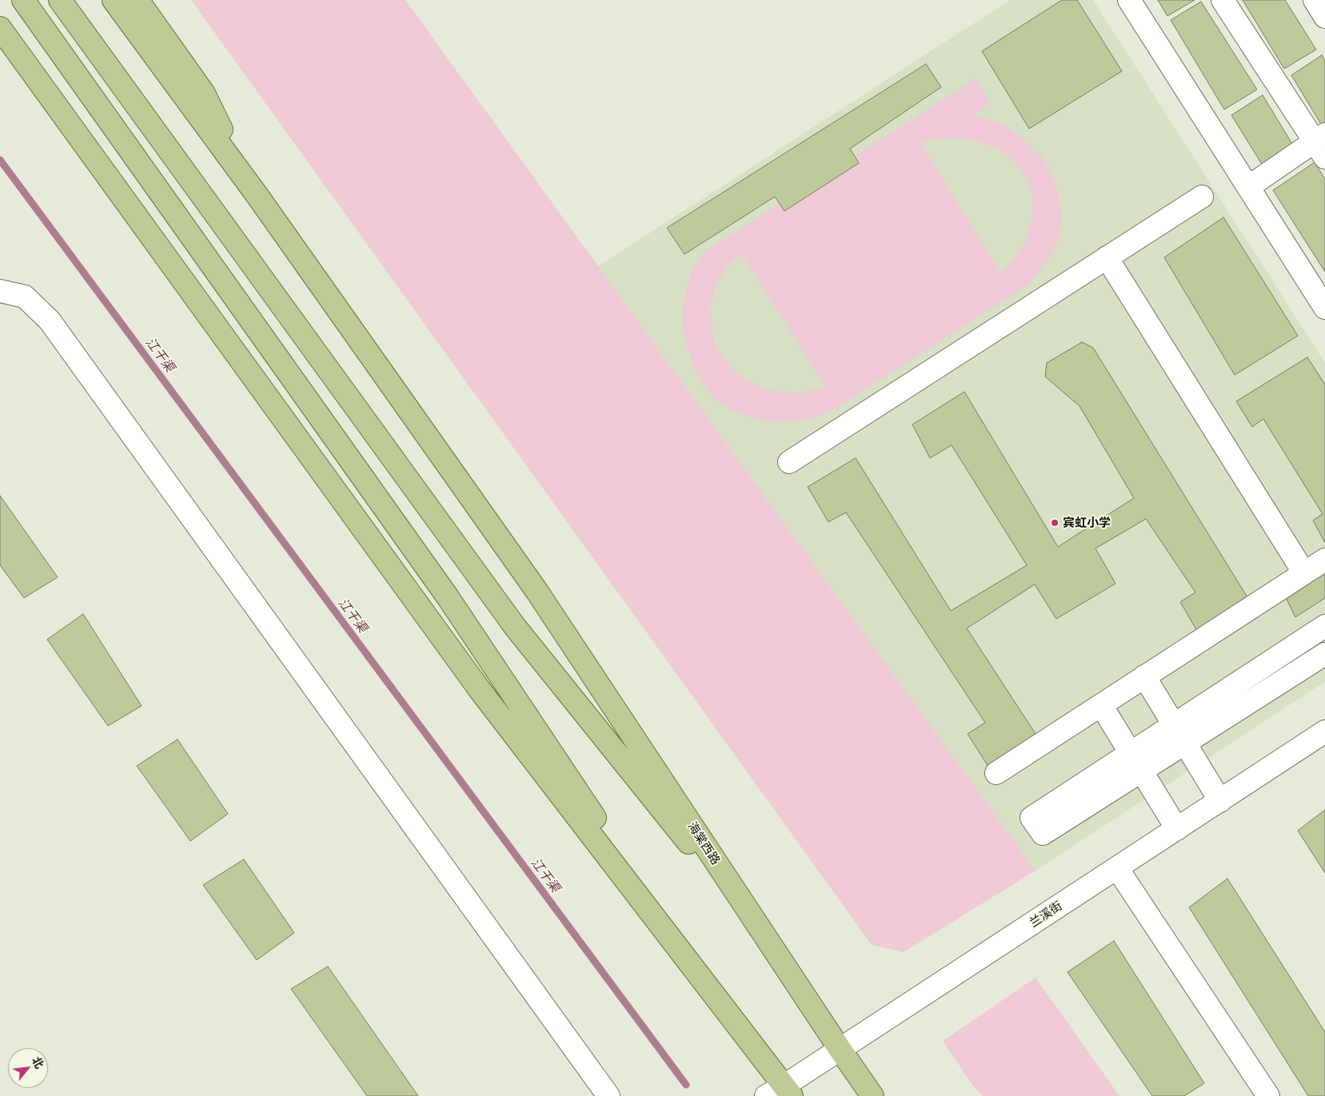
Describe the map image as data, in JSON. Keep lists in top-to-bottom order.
{
  "streets": {
    "main road": ["海棠西路"],
    "street": ["兰溪街"]
  },
  "crossings": [
    ["海棠西路", "兰溪街"]
  ],
  "water": ["江干渠"],
  "places": ["宾虹小学"],
  "north": "top right"
}
